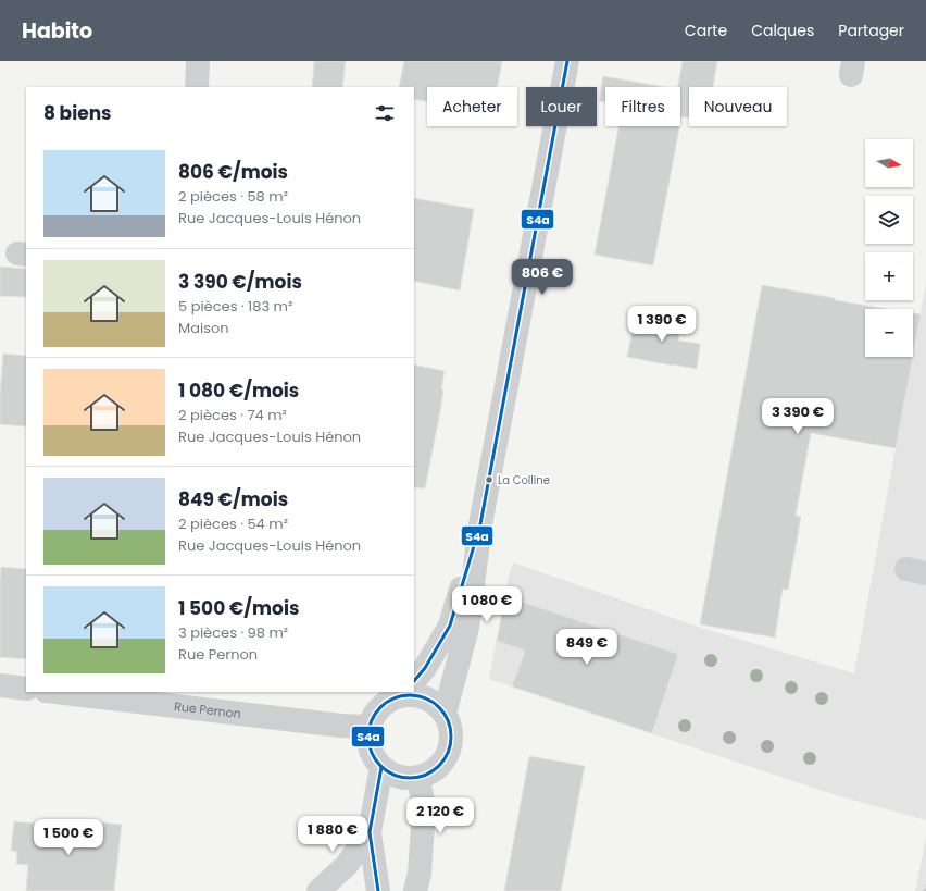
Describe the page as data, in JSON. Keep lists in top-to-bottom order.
{
  "streets": {
    "street": ["Rue Pernon"]
  },
  "places": ["La Colline"],
  "lines": ["transit line S4a"],
  "north": "right",
  "page": {
    "header": "Habito",
    "nav": ["Carte", "Calques", "Partager"],
    "chip": [
      "Acheter",
      "Louer",
      "Filtres",
      "Nouveau"
    ],
    "heading": "8 biens",
    "map_buttons": ["+", "−"],
    "list": [
      {
        "name": "806 €/mois",
        "note": "2 pièces · 58 m² · Rue Jacques-Louis Hénon"
      },
      {
        "name": "3 390 €/mois",
        "note": "5 pièces · 183 m² · Maison"
      },
      {
        "name": "1 080 €/mois",
        "note": "2 pièces · 74 m² · Rue Jacques-Louis Hénon"
      },
      {
        "name": "849 €/mois",
        "note": "2 pièces · 54 m² · Rue Jacques-Louis Hénon"
      },
      {
        "name": "1 500 €/mois",
        "note": "3 pièces · 98 m² · Rue Pernon"
      }
    ],
    "price": [
      "806 €",
      "1 390 €",
      "3 390 €",
      "1 080 €",
      "849 €",
      "2 120 €",
      "1 880 €",
      "1 500 €"
    ]
  }
}
